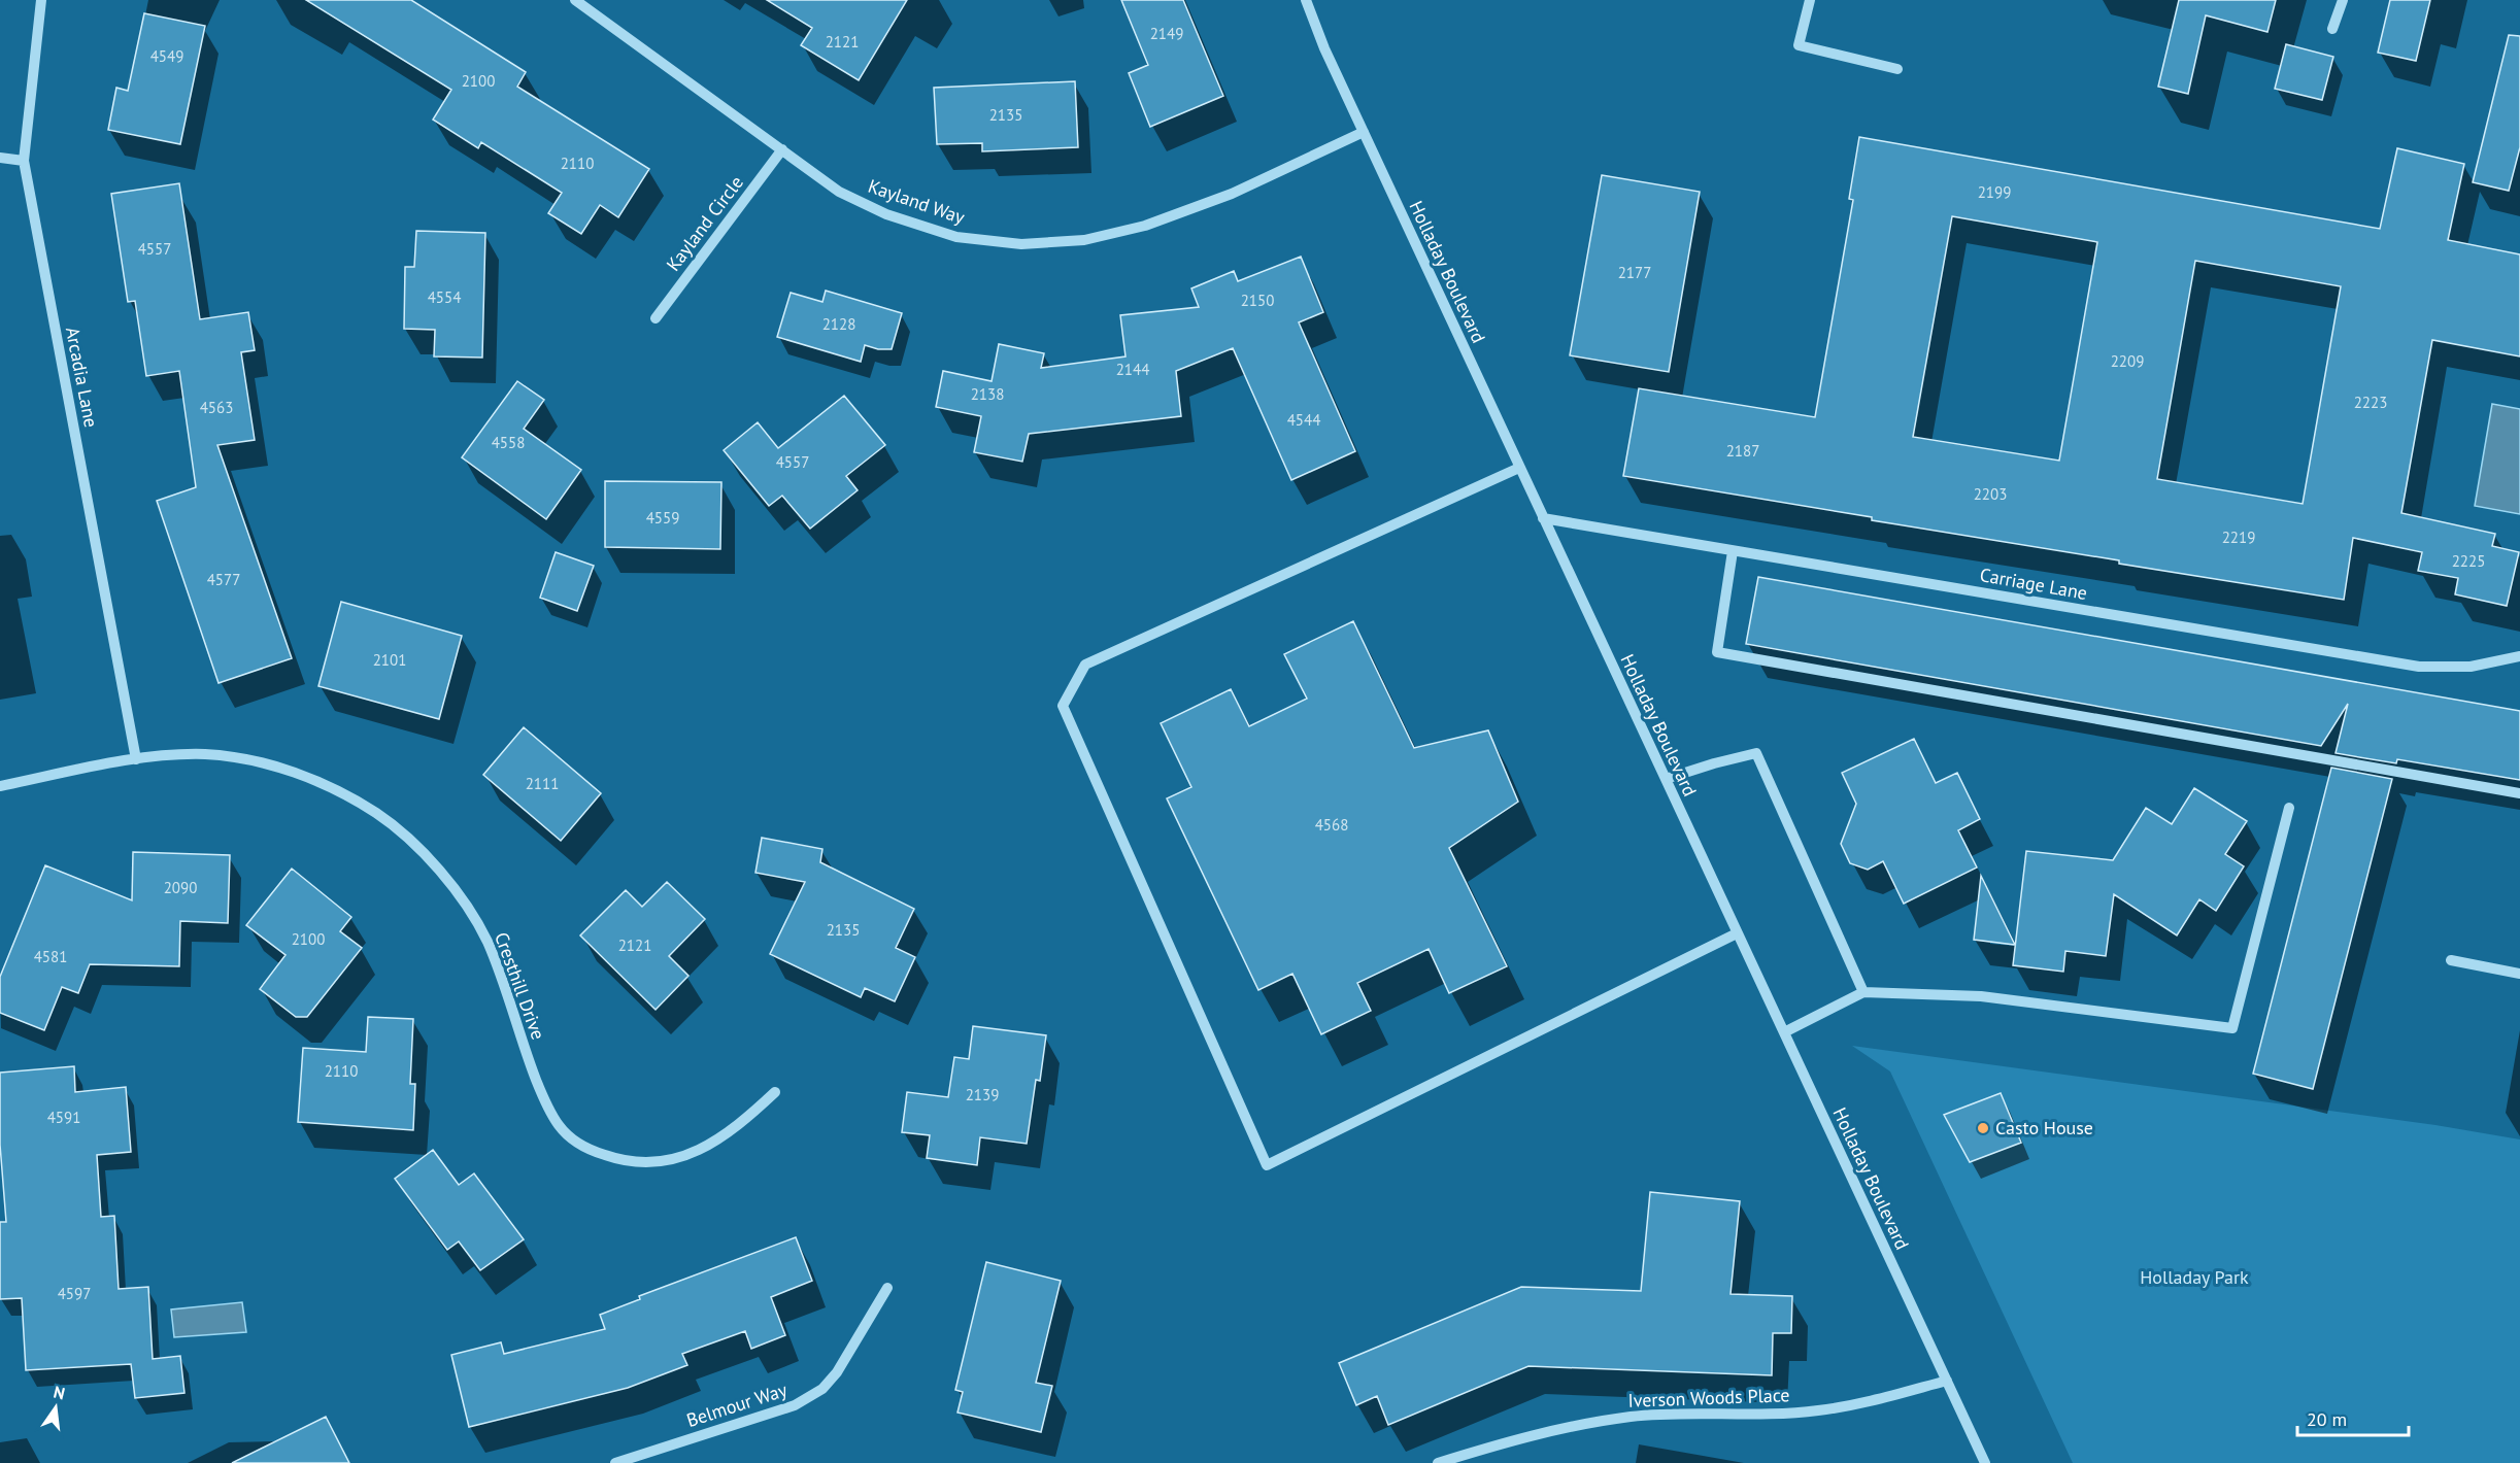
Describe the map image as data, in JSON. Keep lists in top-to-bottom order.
{
  "streets": {
    "street": [
      "Kayland Way",
      "Kayland Circle",
      "Holladay Boulevard",
      "Arcadia Lane",
      "Carriage Lane",
      "Cresthill Drive",
      "Iverson Woods Place",
      "Belmour Way"
    ]
  },
  "crossings": [
    ["Kayland Way", "Kayland Circle"],
    ["Kayland Way", "Holladay Boulevard"],
    ["Holladay Boulevard", "Carriage Lane"],
    ["Holladay Boulevard", "Iverson Woods Place"],
    ["Arcadia Lane", "Cresthill Drive"]
  ],
  "parks": ["Holladay Park"],
  "places": ["Casto House"],
  "house_numbers": [
    "2149",
    "2121",
    "4549",
    "2100",
    "2135",
    "2110",
    "2199",
    "4557",
    "2177",
    "4554",
    "2150",
    "2128",
    "2209",
    "2144",
    "2138",
    "2223",
    "4563",
    "4544",
    "4558",
    "2187",
    "4557",
    "2203",
    "4559",
    "2219",
    "2225",
    "4577",
    "2101",
    "2111",
    "4568",
    "2090",
    "2135",
    "2100",
    "2121",
    "4581",
    "2110",
    "2139",
    "4591",
    "4597"
  ],
  "scale_bar": "20 m",
  "north": "top"
}
